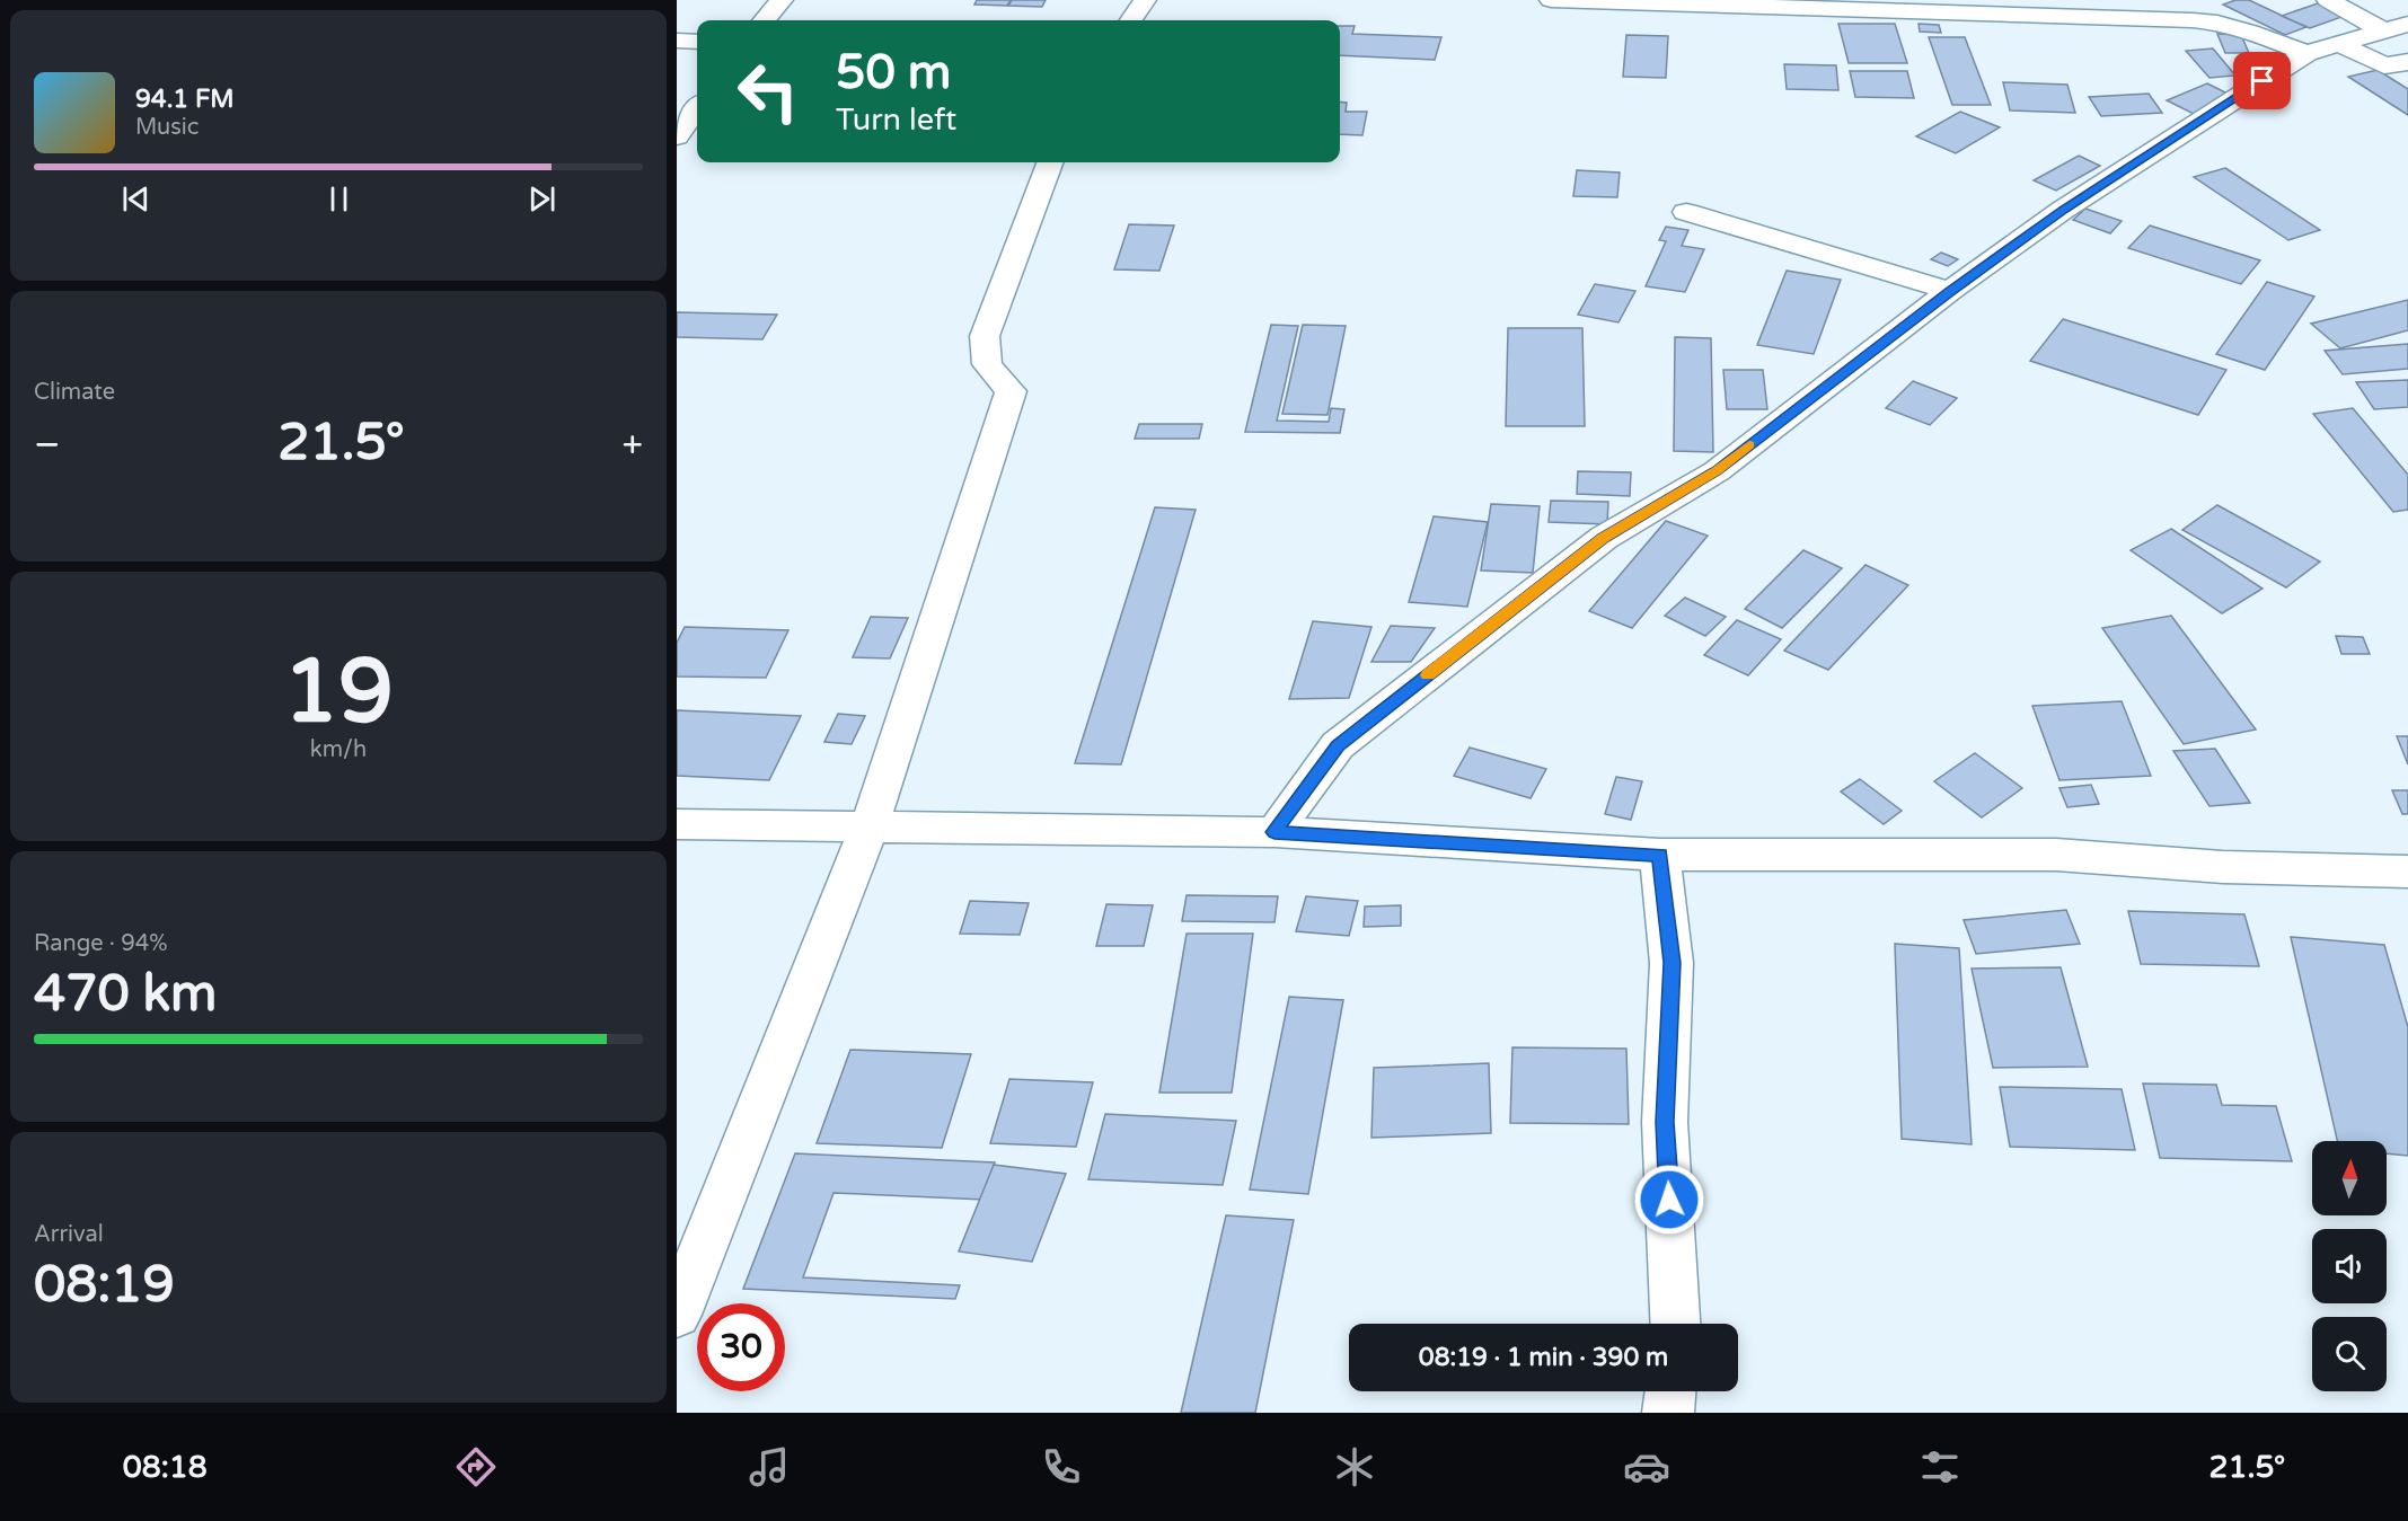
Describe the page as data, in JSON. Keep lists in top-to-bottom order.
{
  "north": "top",
  "page": {
    "turn": ["50 m", "Turn left"],
    "song": ["94.1 FM", "Music"],
    "tile": [
      "Climate",
      ["19", "km/h"],
      ["Range · 94%", "470 km"],
      ["Arrival", "08:19"]
    ],
    "heat": ["−", "21.5°", "+"],
    "limit": "30",
    "trip": "08:19 · 1 min · 390 m",
    "tabs": ["08:18", "21.5°"]
  }
}
